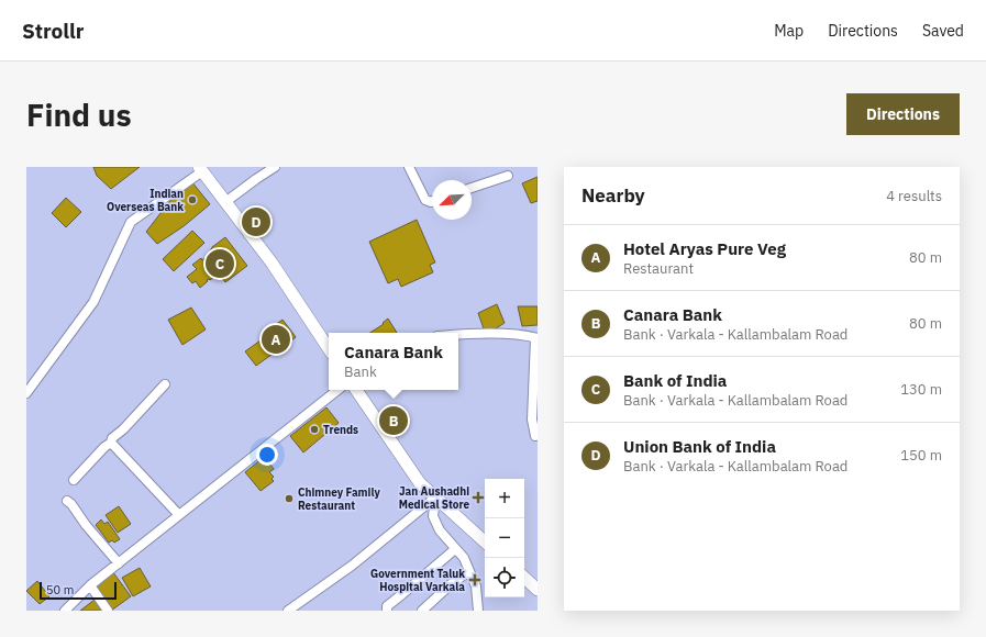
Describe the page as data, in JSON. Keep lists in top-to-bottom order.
{
  "places": {
    "other": ["Indian Overseas Bank", "Trends", "Chimney Family Restaurant"],
    "health": ["Jan Aushadhi Medical Store", "Government Taluk Hospital Varkala"]
  },
  "scale_bar": "50 m",
  "north": "bottom left",
  "page": {
    "header": "Strollr",
    "nav": ["Map", "Directions", "Saved"],
    "buttons": "Directions",
    "title": "Find us",
    "heading": ["Nearby", "4 results"],
    "pins": [
      "D",
      "C",
      "A",
      "B"
    ],
    "list": [
      {
        "mark": "A",
        "name": "Hotel Aryas Pure Veg",
        "note": "Restaurant",
        "value": "80 m"
      },
      {
        "mark": "B",
        "name": "Canara Bank",
        "note": "Bank · Varkala - Kallambalam Road",
        "value": "80 m"
      },
      {
        "mark": "C",
        "name": "Bank of India",
        "note": "Bank · Varkala - Kallambalam Road",
        "value": "130 m"
      },
      {
        "mark": "D",
        "name": "Union Bank of India",
        "note": "Bank · Varkala - Kallambalam Road",
        "value": "150 m"
      }
    ],
    "popup": ["Canara Bank", "Bank"],
    "map_buttons": ["+", "−"],
    "scale": "50 m"
  }
}
